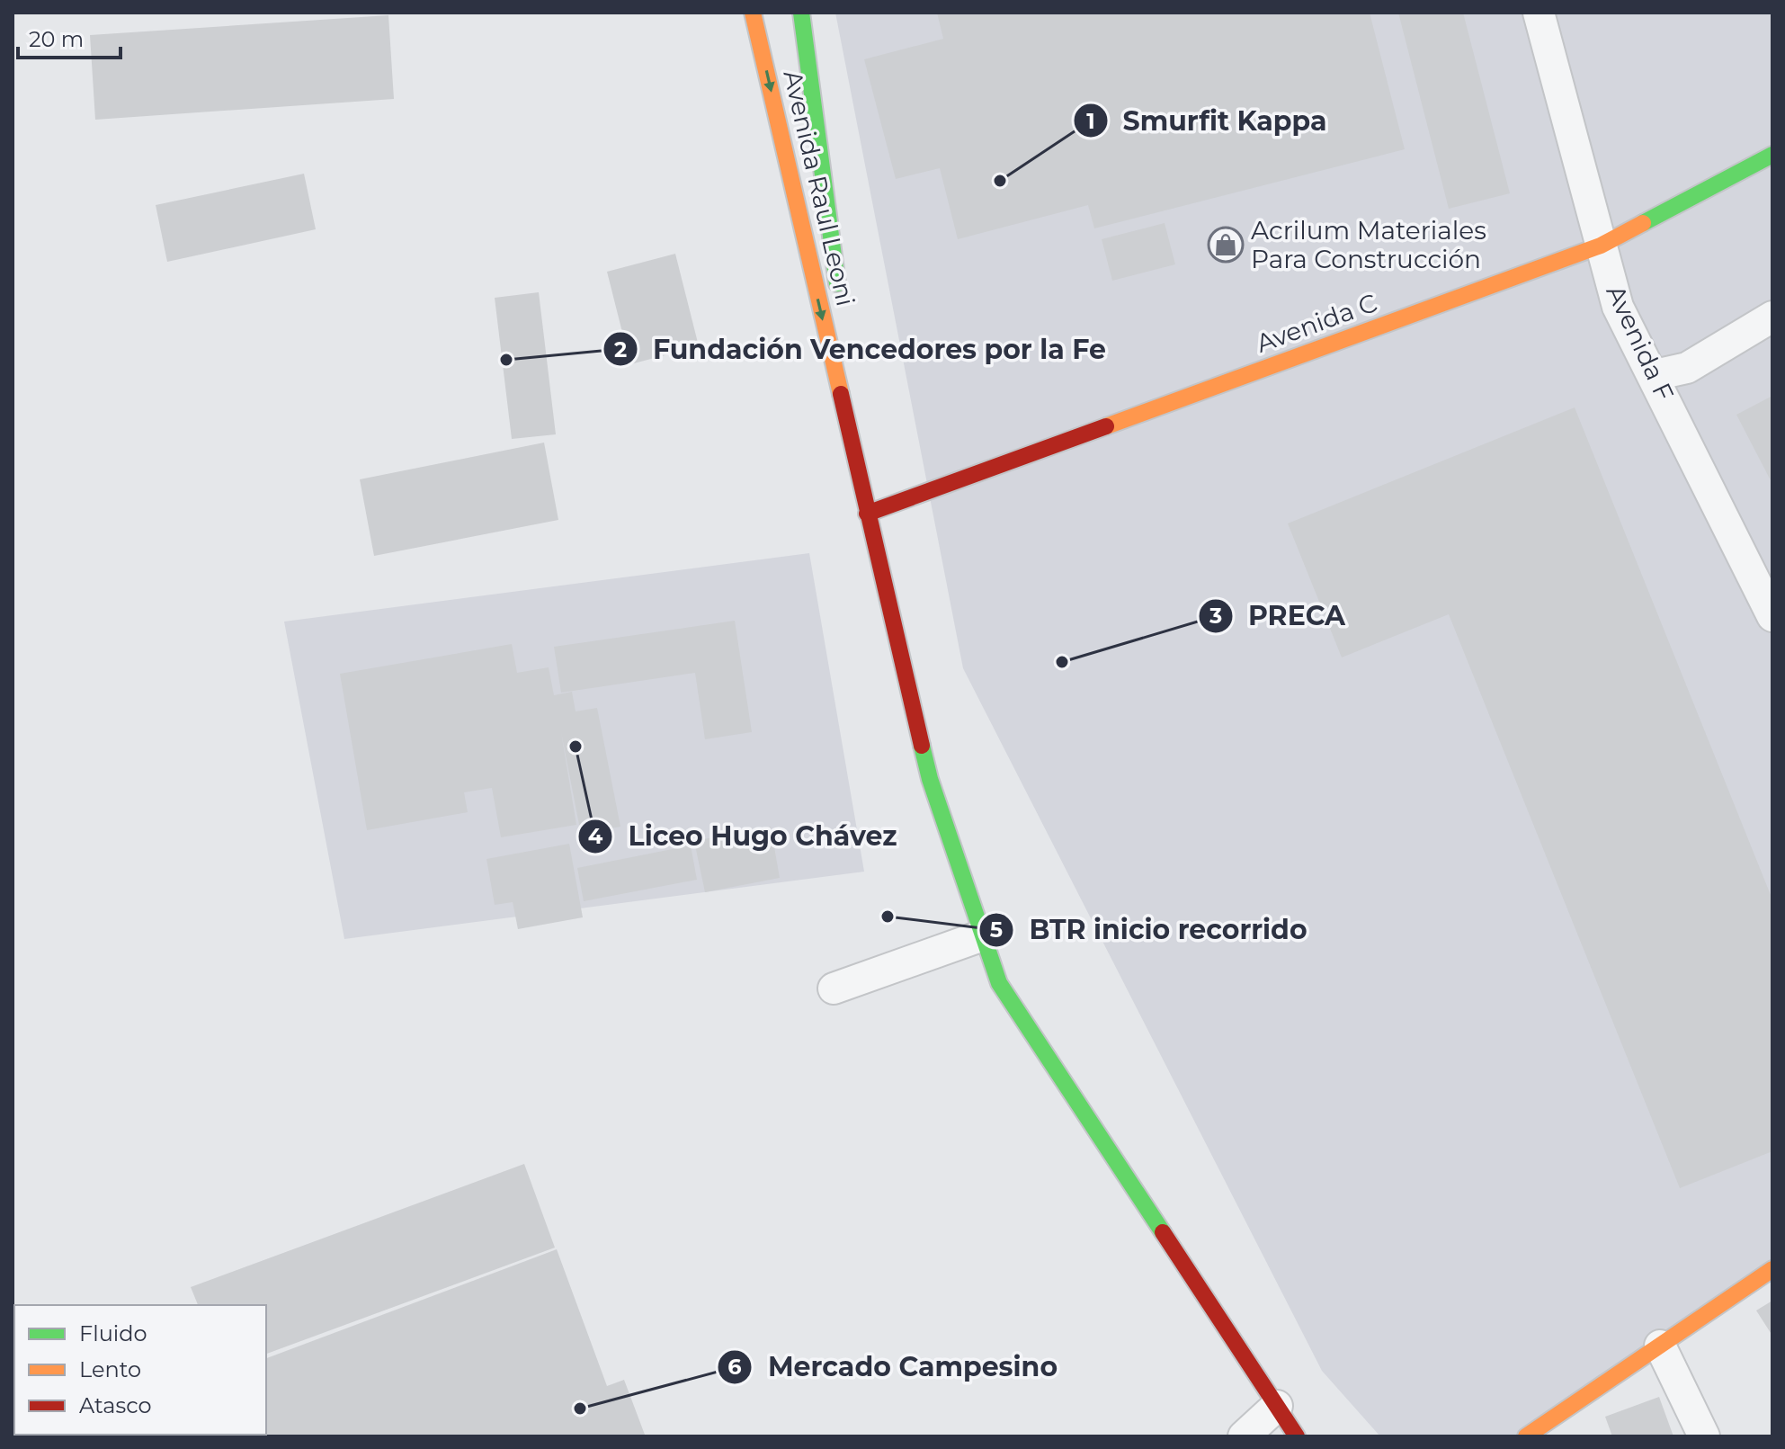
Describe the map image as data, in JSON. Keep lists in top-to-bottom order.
{
  "streets": {
    "main road": ["Avenida Raul Leoni", "Avenida C"],
    "street": ["Avenida F"]
  },
  "crossings": [
    ["Avenida Raul Leoni", "Avenida C"],
    ["Avenida C", "Avenida F"]
  ],
  "places": {
    "other": [
      "Smurfit Kappa",
      "Fundación Vencedores por la Fe",
      "PRECA",
      "Liceo Hugo Chávez",
      "BTR inicio recorrido",
      "Mercado Campesino"
    ],
    "shop": ["Acrilum Materiales Para Construcción"]
  },
  "legend": ["Fluido", "Lento", "Atasco"],
  "scale_bar": "20 m"
}
